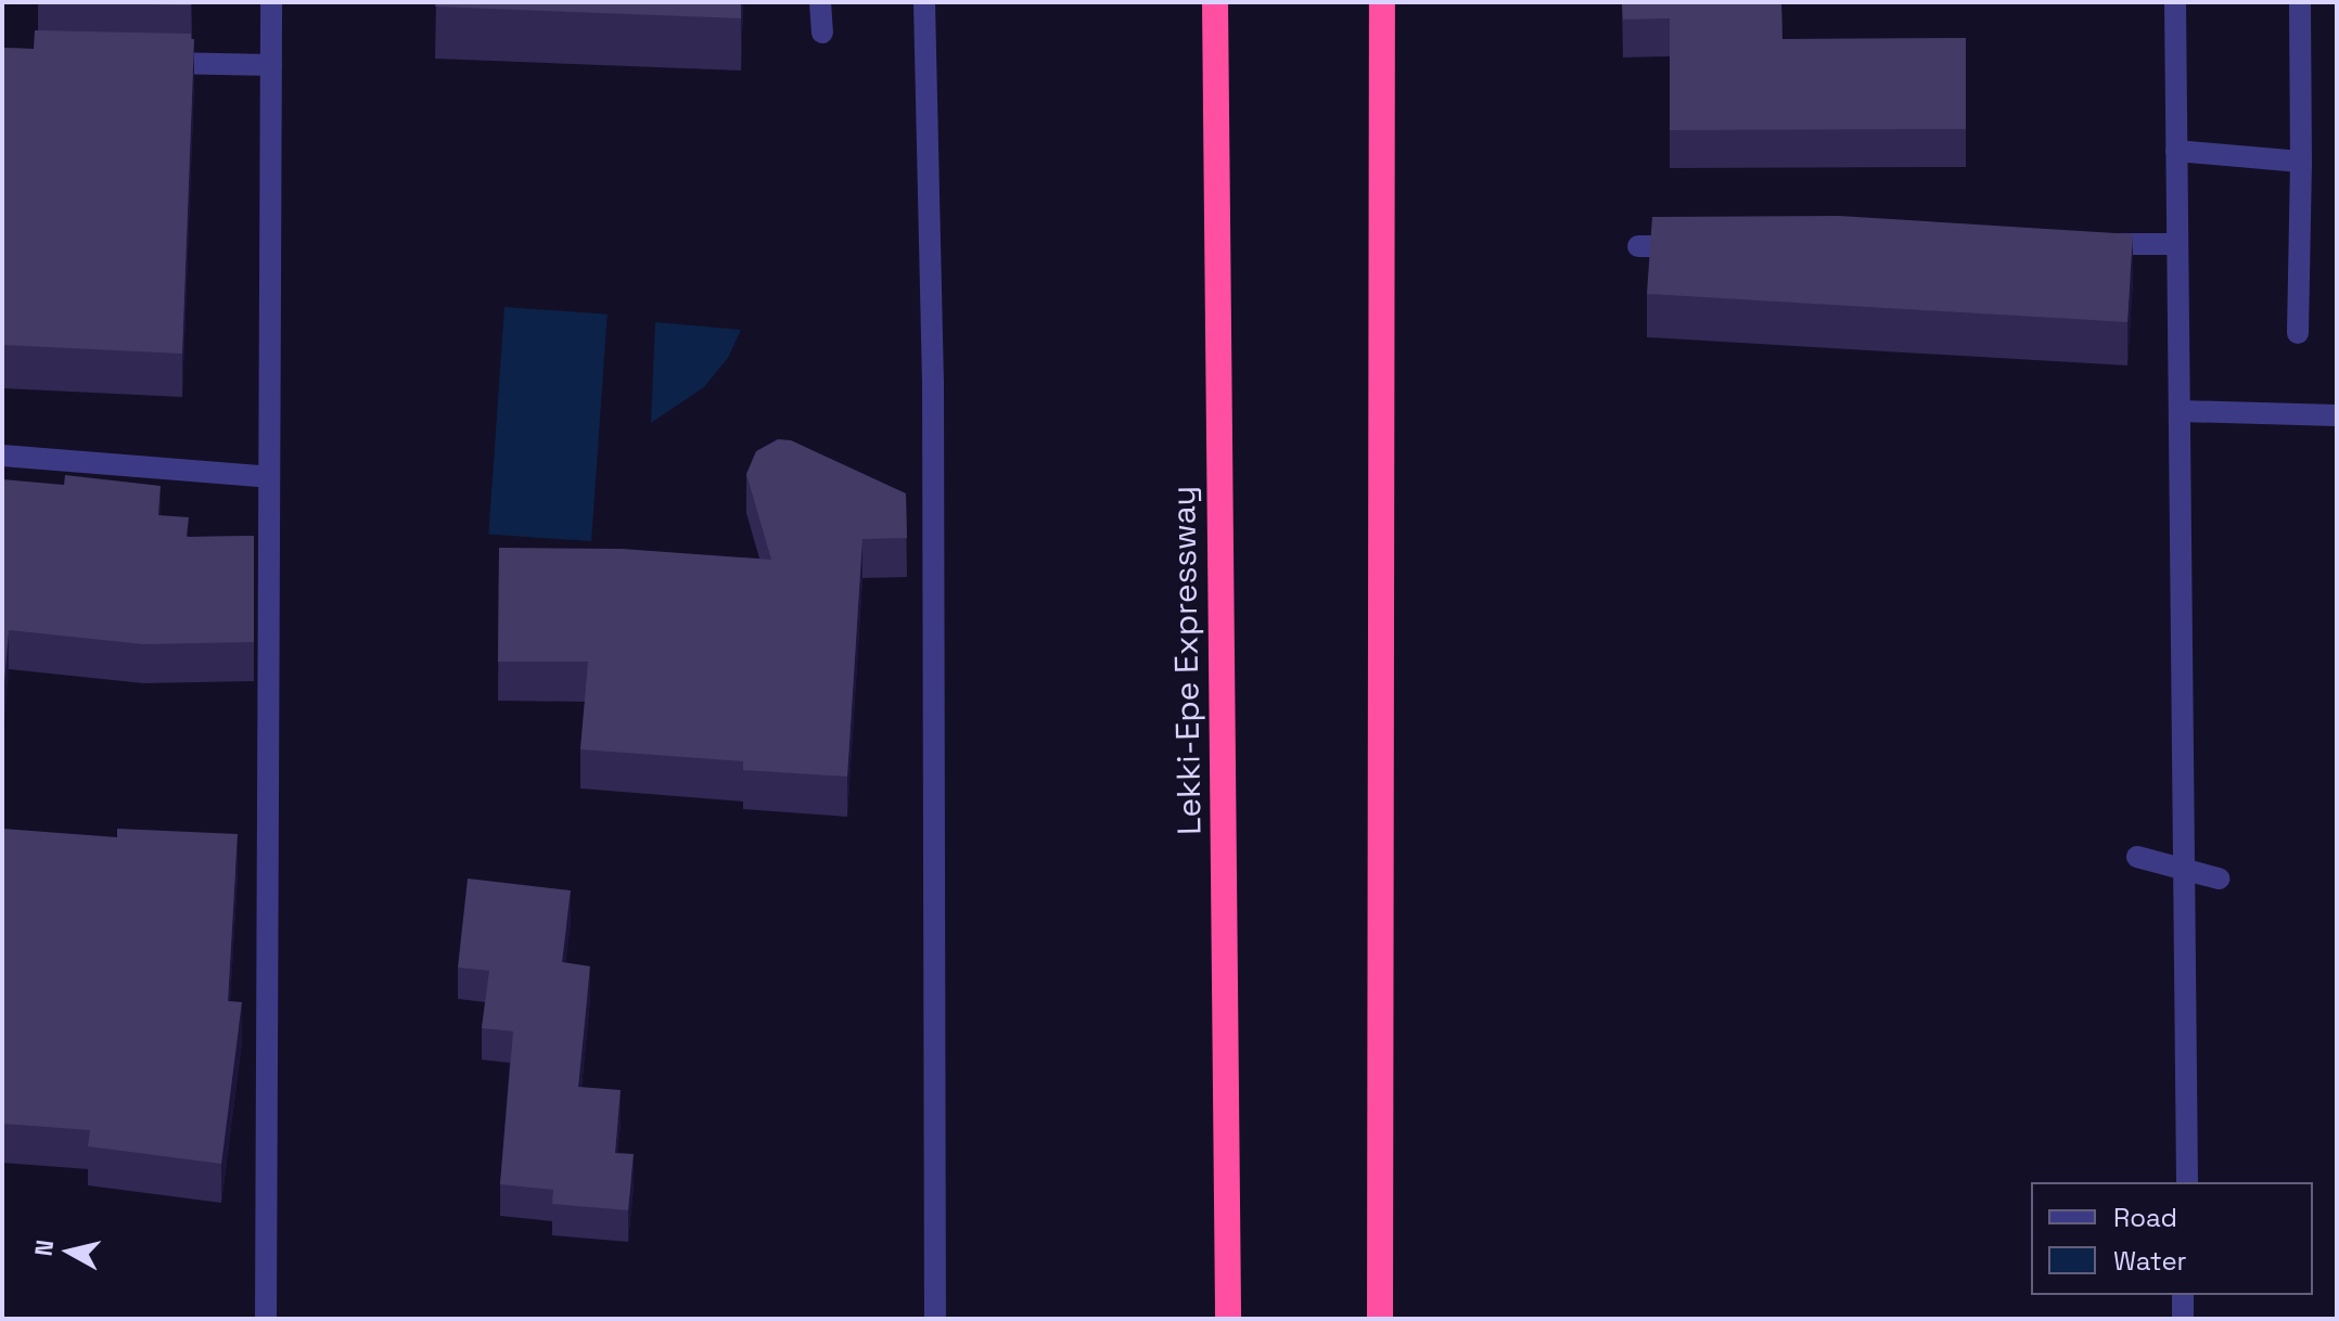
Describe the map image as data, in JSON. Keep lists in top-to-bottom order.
{
  "streets": {
    "highway": ["Lekki-Epe Expressway"]
  },
  "legend": ["Road", "Water"],
  "north": "left"
}
